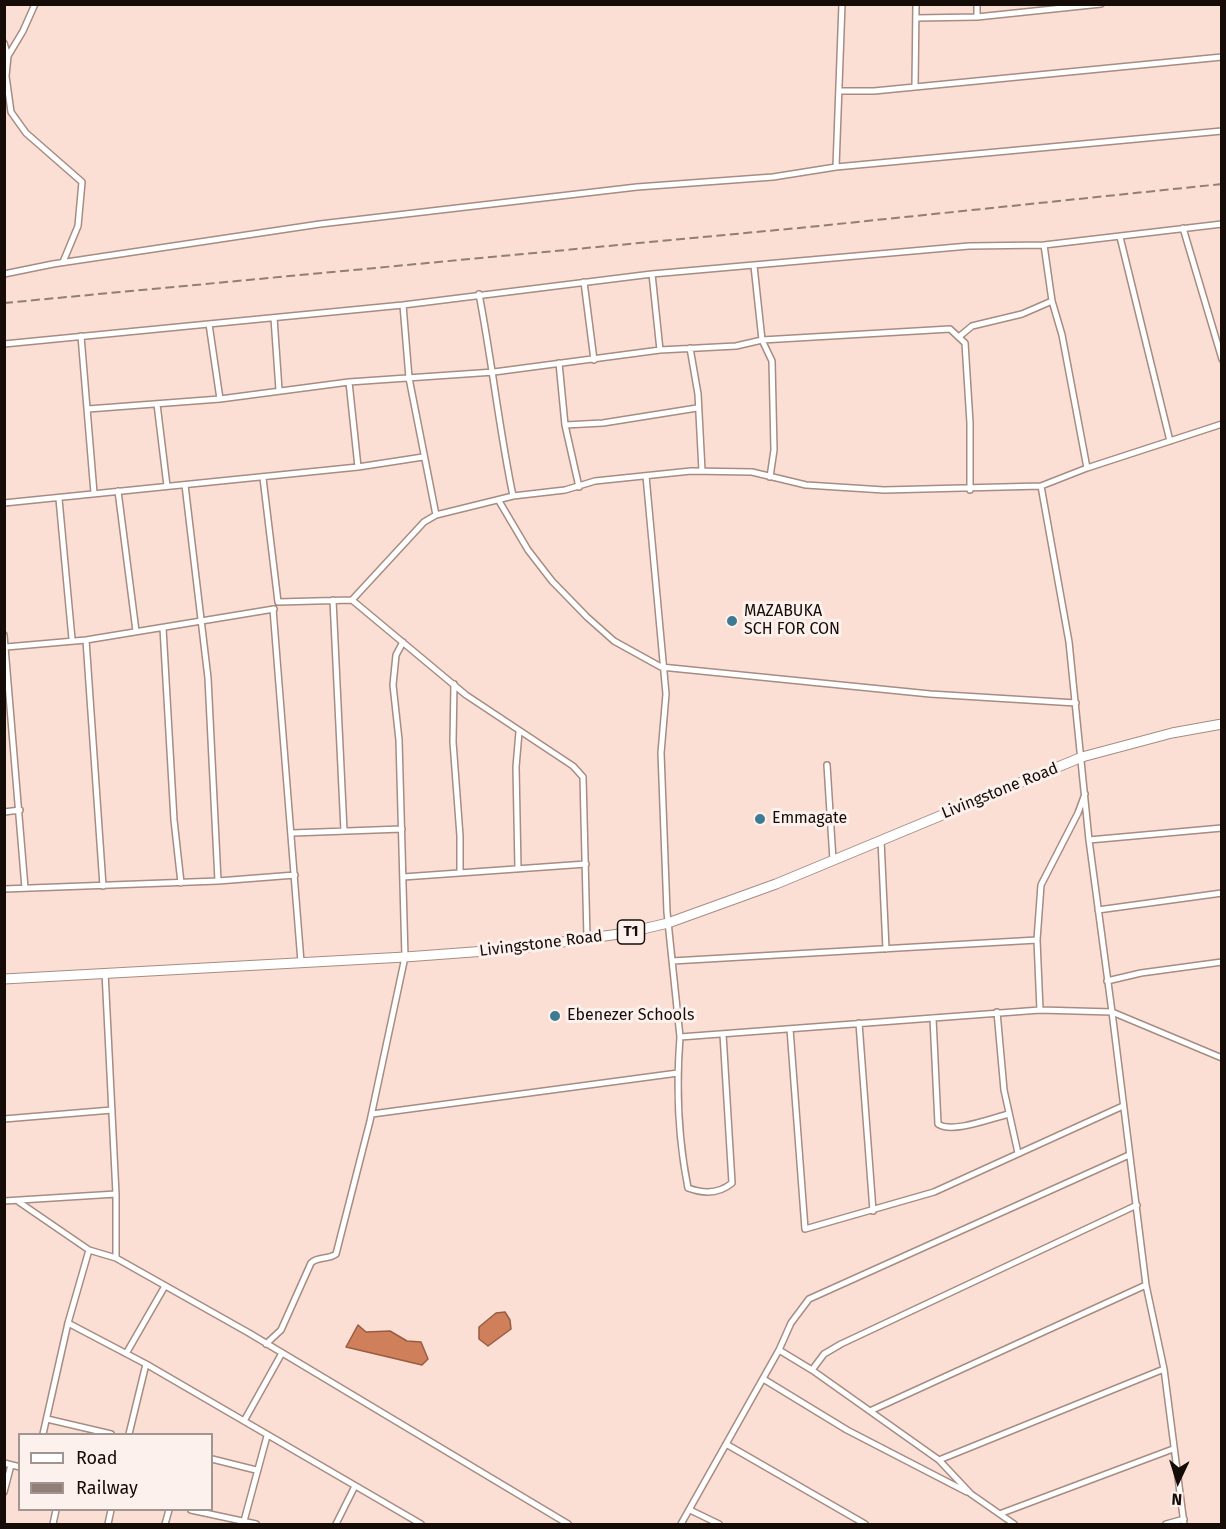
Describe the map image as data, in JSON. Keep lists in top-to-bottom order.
{
  "streets": {
    "highway": ["Livingstone Road", "T1"]
  },
  "places": ["MAZABUKA SCH FOR CON", "Emmagate", "Ebenezer Schools"],
  "legend": ["Road", "Railway"],
  "north": "bottom"
}
